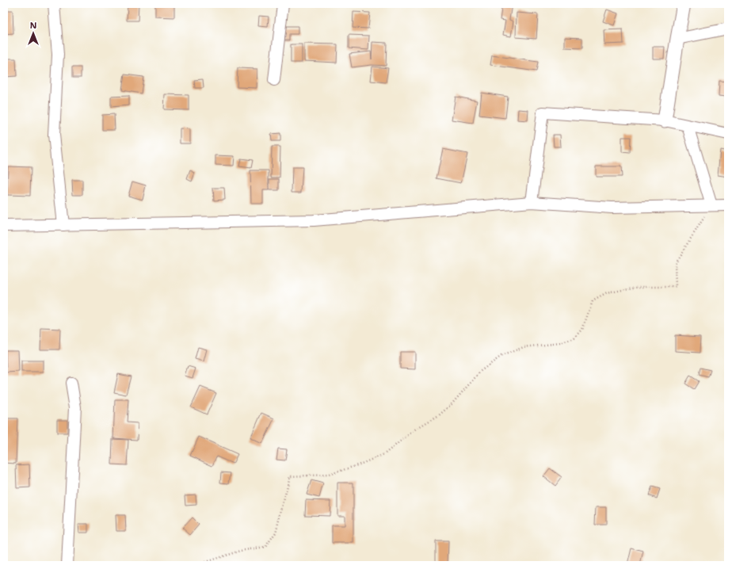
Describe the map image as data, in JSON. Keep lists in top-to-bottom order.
{
  "north": "top"
}
